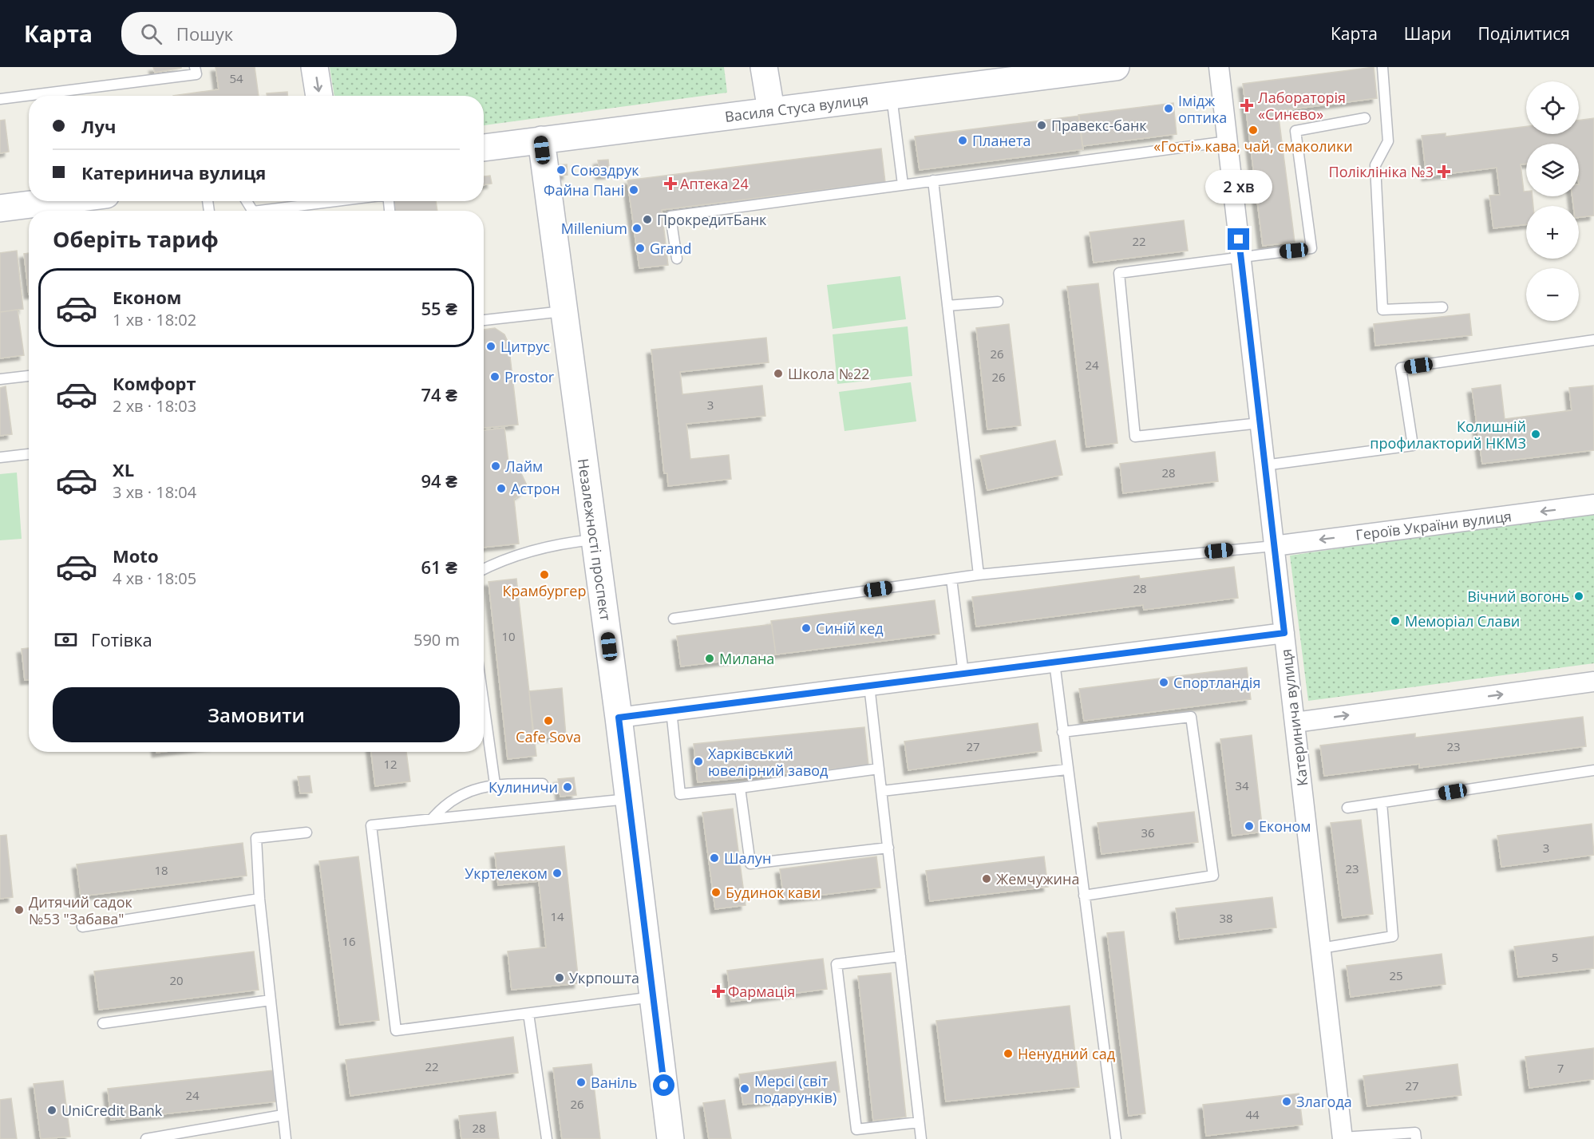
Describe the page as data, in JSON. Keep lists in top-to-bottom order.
{
  "streets": {
    "street": [
      "Василя Стуса вулиця",
      "Героїв України вулиця",
      "Незалежності проспект",
      "Катеринича вулиця"
    ]
  },
  "crossings": [
    ["Василя Стуса вулиця", "Незалежності проспект"],
    ["Героїв України вулиця", "Катеринича вулиця"]
  ],
  "one_way": ["Героїв України вулиця"],
  "places": {
    "health": [
      "Лабораторія «Синєво»",
      "Поліклініка №3",
      "Аптека 24",
      "Фармація"
    ],
    "other": [
      "Імідж оптика",
      "Правекс-банк",
      "«Гості» кава, чай, смаколики",
      "Планета",
      "Союздрук",
      "Файна Пані",
      "ПрокредитБанк",
      "Millenium",
      "Grand",
      "Цитрус",
      "Школа №22",
      "Prostor",
      "Колишній профилакторий НКМЗ",
      "Лайм",
      "Астрон",
      "Крамбургер",
      "Вічний вогонь",
      "Меморіал Слави",
      "Синій кед",
      "Милана",
      "Спортландія",
      "Cafe Sova",
      "Харківський ювелірний завод",
      "Кулиничи",
      "Економ",
      "Шалун",
      "Укртелеком",
      "Жемчужина",
      "Будинок кави",
      "Дитячий садок №53 \"Забава\"",
      "Укрпошта",
      "Ненудний сад",
      "Ваніль",
      "Мерсі (світ подарунків)",
      "Злагода",
      "UniCredit Bank"
    ]
  },
  "house_numbers": [
    "54",
    "22",
    "26",
    "24",
    "26",
    "3",
    "28",
    "28",
    "10",
    "27",
    "23",
    "12",
    "34",
    "36",
    "3",
    "23",
    "18",
    "14",
    "38",
    "16",
    "5",
    "25",
    "20",
    "22",
    "7",
    "27",
    "24",
    "26",
    "44",
    "28"
  ],
  "page": {
    "header": "Карта",
    "search": "Пошук",
    "nav": ["Карта", "Шари", "Поділитися"],
    "map_buttons": ["+", "−"],
    "banner": ["Луч", "Катеринича вулиця"],
    "bubble": "2 хв",
    "heading": "Оберіть тариф",
    "list": [
      {
        "name": "Економ",
        "note": "1 хв · 18:02",
        "value": "55 ₴"
      },
      {
        "name": "Комфорт",
        "note": "2 хв · 18:03",
        "value": "74 ₴"
      },
      {
        "name": "XL",
        "note": "3 хв · 18:04",
        "value": "94 ₴"
      },
      {
        "name": "Moto",
        "note": "4 хв · 18:05",
        "value": "61 ₴"
      }
    ],
    "pay": ["Готівка", "590 m"],
    "buttons": "Замовити"
  }
}
